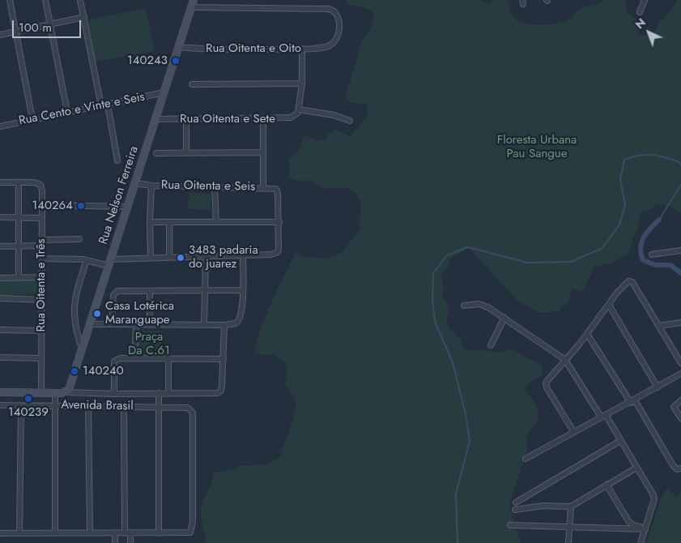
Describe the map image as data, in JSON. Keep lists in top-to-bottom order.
{
  "streets": {
    "main road": ["Rua Nelson Ferreira"],
    "street": [
      "Rua Oitenta e Oito",
      "Rua Cento e Vinte e Seis",
      "Rua Oitenta e Sete",
      "Rua Oitenta e Seis",
      "Rua Oitenta e Três",
      "Avenida Brasil"
    ]
  },
  "crossings": [
    ["Rua Oitenta e Oito", "Rua Nelson Ferreira"],
    ["Rua Cento e Vinte e Seis", "Rua Nelson Ferreira"],
    ["Rua Oitenta e Sete", "Rua Nelson Ferreira"],
    ["Rua Oitenta e Seis", "Rua Nelson Ferreira"]
  ],
  "parks": ["Floresta Urbana Pau Sangue", "Praça Da C.61"],
  "places": [
    "140243",
    "140264",
    "3483 padaria do juarez",
    "Casa Lotérica Maranguape",
    "140240",
    "140239"
  ],
  "scale_bar": "100 m",
  "north": "top left"
}
